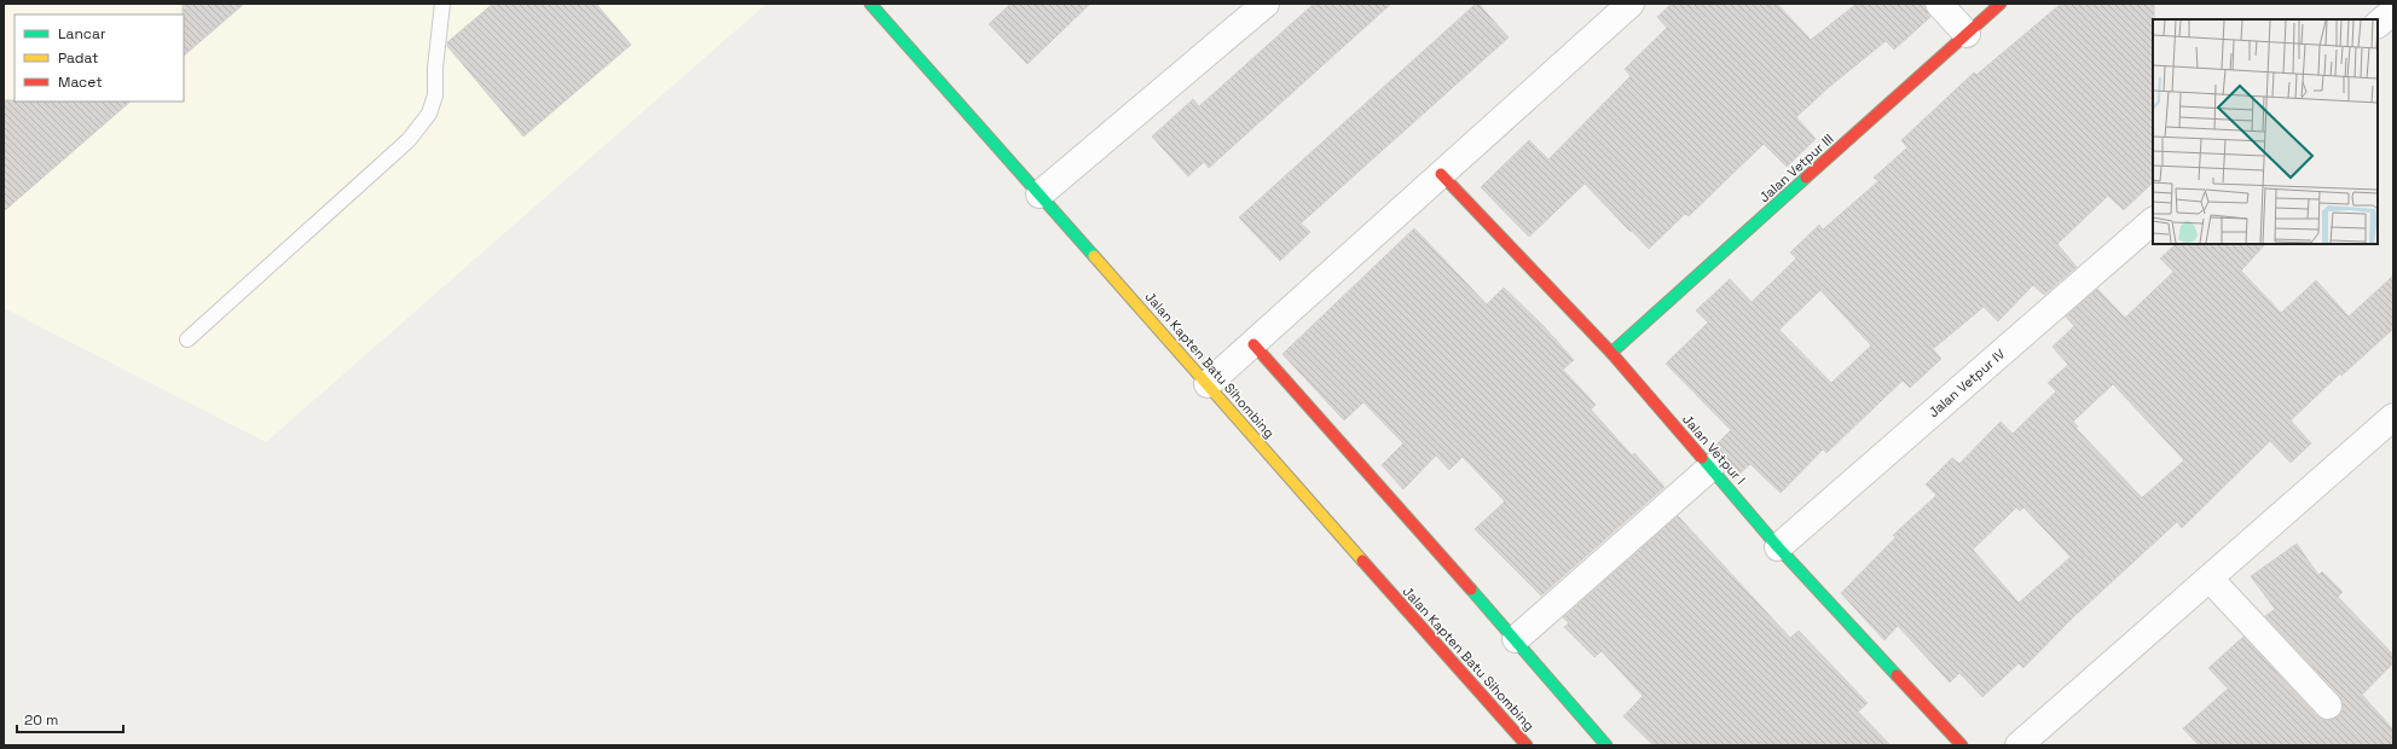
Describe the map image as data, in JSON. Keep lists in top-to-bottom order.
{
  "streets": {
    "street": [
      "Jalan Vetpur III",
      "Jalan Kapten Batu Sihombing",
      "Jalan Vetpur IV",
      "Jalan Vetpur I"
    ]
  },
  "crossings": [
    ["Jalan Vetpur III", "Jalan Vetpur I"],
    ["Jalan Vetpur IV", "Jalan Vetpur I"]
  ],
  "legend": ["Lancar", "Padat", "Macet"],
  "scale_bar": "20 m"
}
